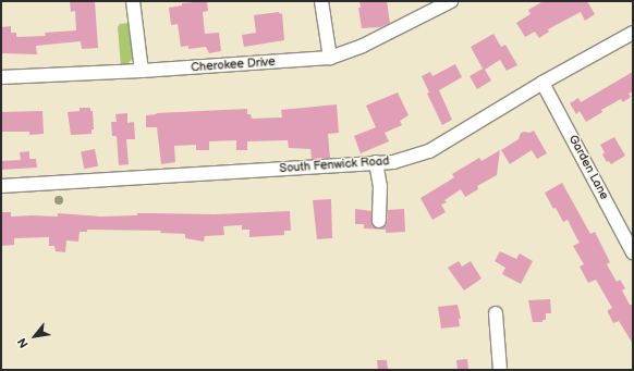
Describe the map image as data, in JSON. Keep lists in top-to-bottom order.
{
  "streets": {
    "street": ["Cherokee Drive", "South Fenwick Road", "Garden Lane"]
  },
  "crossings": [
    ["South Fenwick Road", "Garden Lane"]
  ],
  "north": "bottom left"
}
